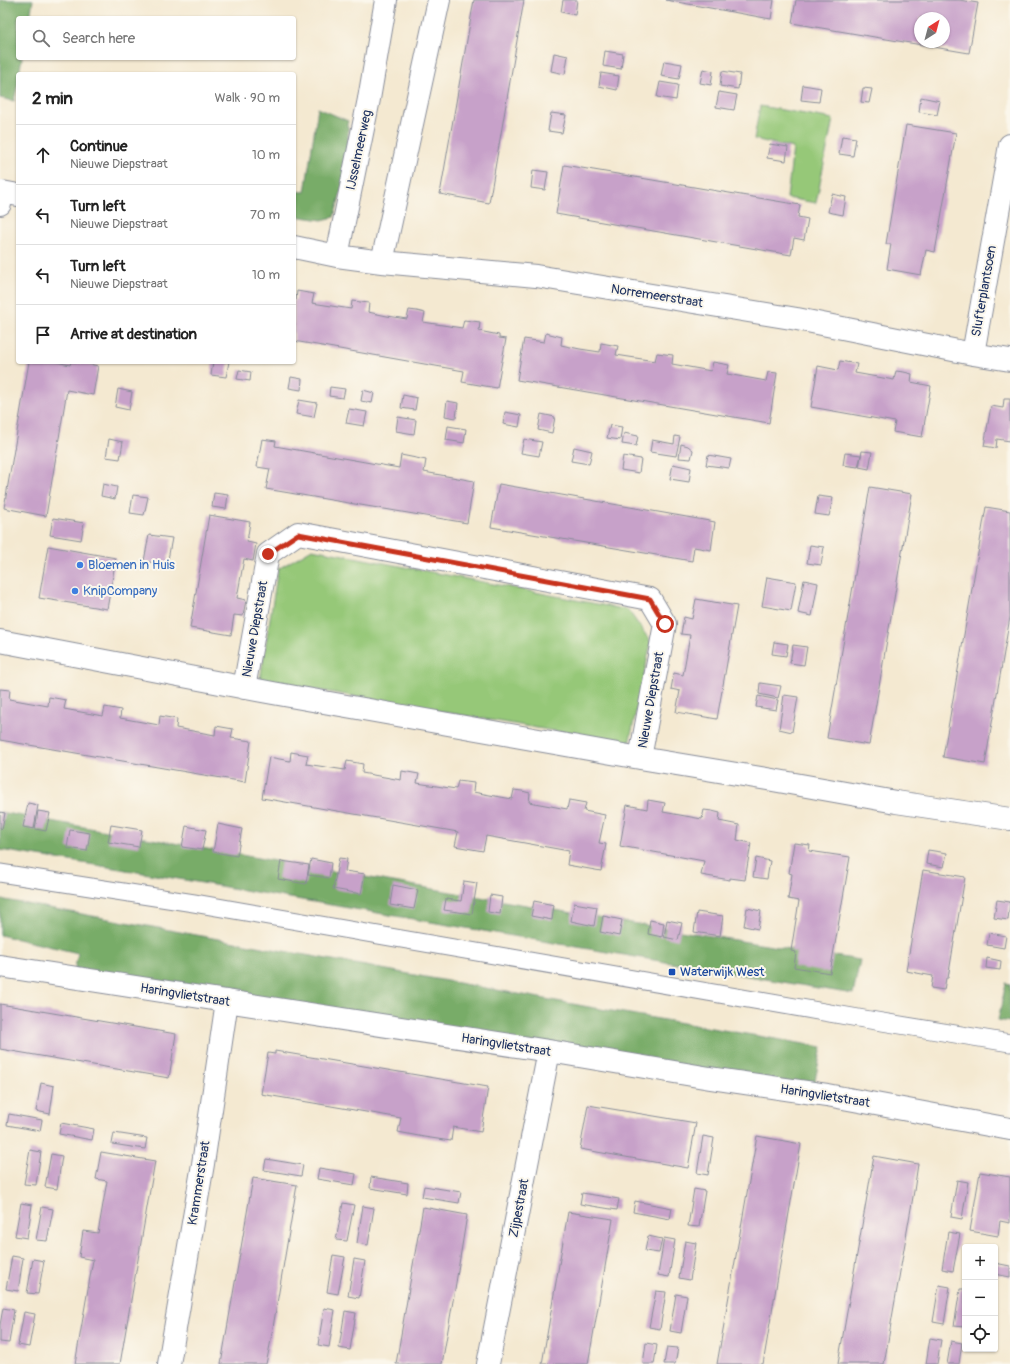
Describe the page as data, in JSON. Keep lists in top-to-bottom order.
{
  "streets": {
    "street": [
      "IJsselmeerweg",
      "Slufterplantsoen",
      "Norremeerstraat",
      "Nieuwe Diepstraat",
      "Haringvlietstraat",
      "Krammerstraat",
      "Zijpestraat"
    ]
  },
  "crossings": [
    ["IJsselmeerweg", "Norremeerstraat"],
    ["Slufterplantsoen", "Norremeerstraat"],
    ["Haringvlietstraat", "Krammerstraat"],
    ["Haringvlietstraat", "Zijpestraat"]
  ],
  "places": {
    "other": ["Bloemen in Huis", "KnipCompany"],
    "transit": ["Waterwijk West"]
  },
  "north": "top right",
  "page": {
    "search": "Search here",
    "heading": ["2 min", "Walk · 90 m"],
    "list": [
      ["Continue", "Nieuwe Diepstraat", "10 m"],
      ["Turn left", "Nieuwe Diepstraat", "70 m"],
      ["Turn left", "Nieuwe Diepstraat", "10 m"],
      "Arrive at destination"
    ],
    "map_buttons": ["+", "−"]
  }
}
